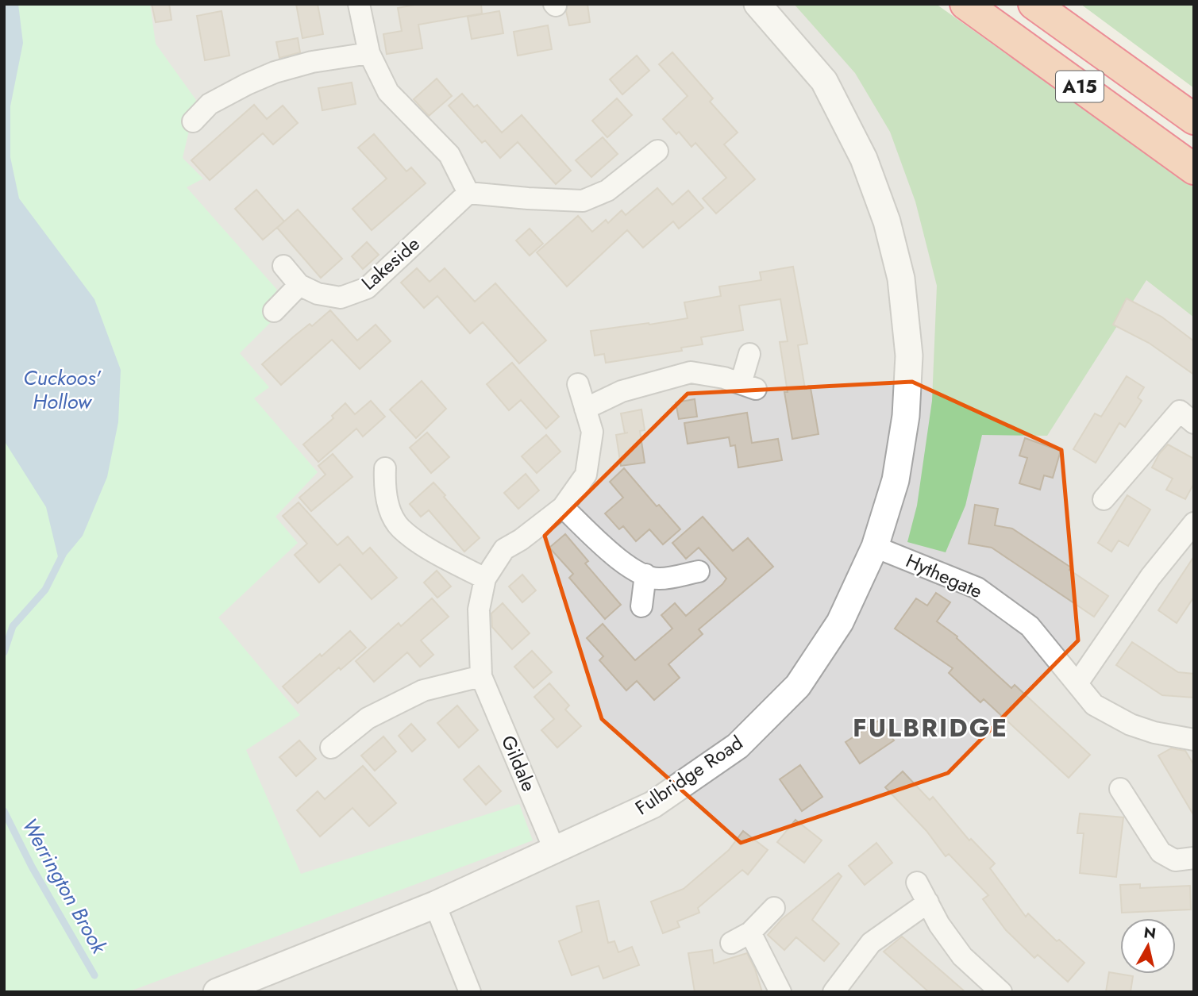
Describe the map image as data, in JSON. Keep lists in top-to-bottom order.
{
  "streets": {
    "highway": ["A15"],
    "street": [
      "Lakeside",
      "Hythegate",
      "Gildale",
      "Fulbridge Road"
    ]
  },
  "crossings": [
    ["Hythegate", "Fulbridge Road"],
    ["Gildale", "Fulbridge Road"]
  ],
  "districts": ["FULBRIDGE"],
  "water": ["Cuckoos' Hollow", "Werrington Brook"],
  "north": "top"
}
